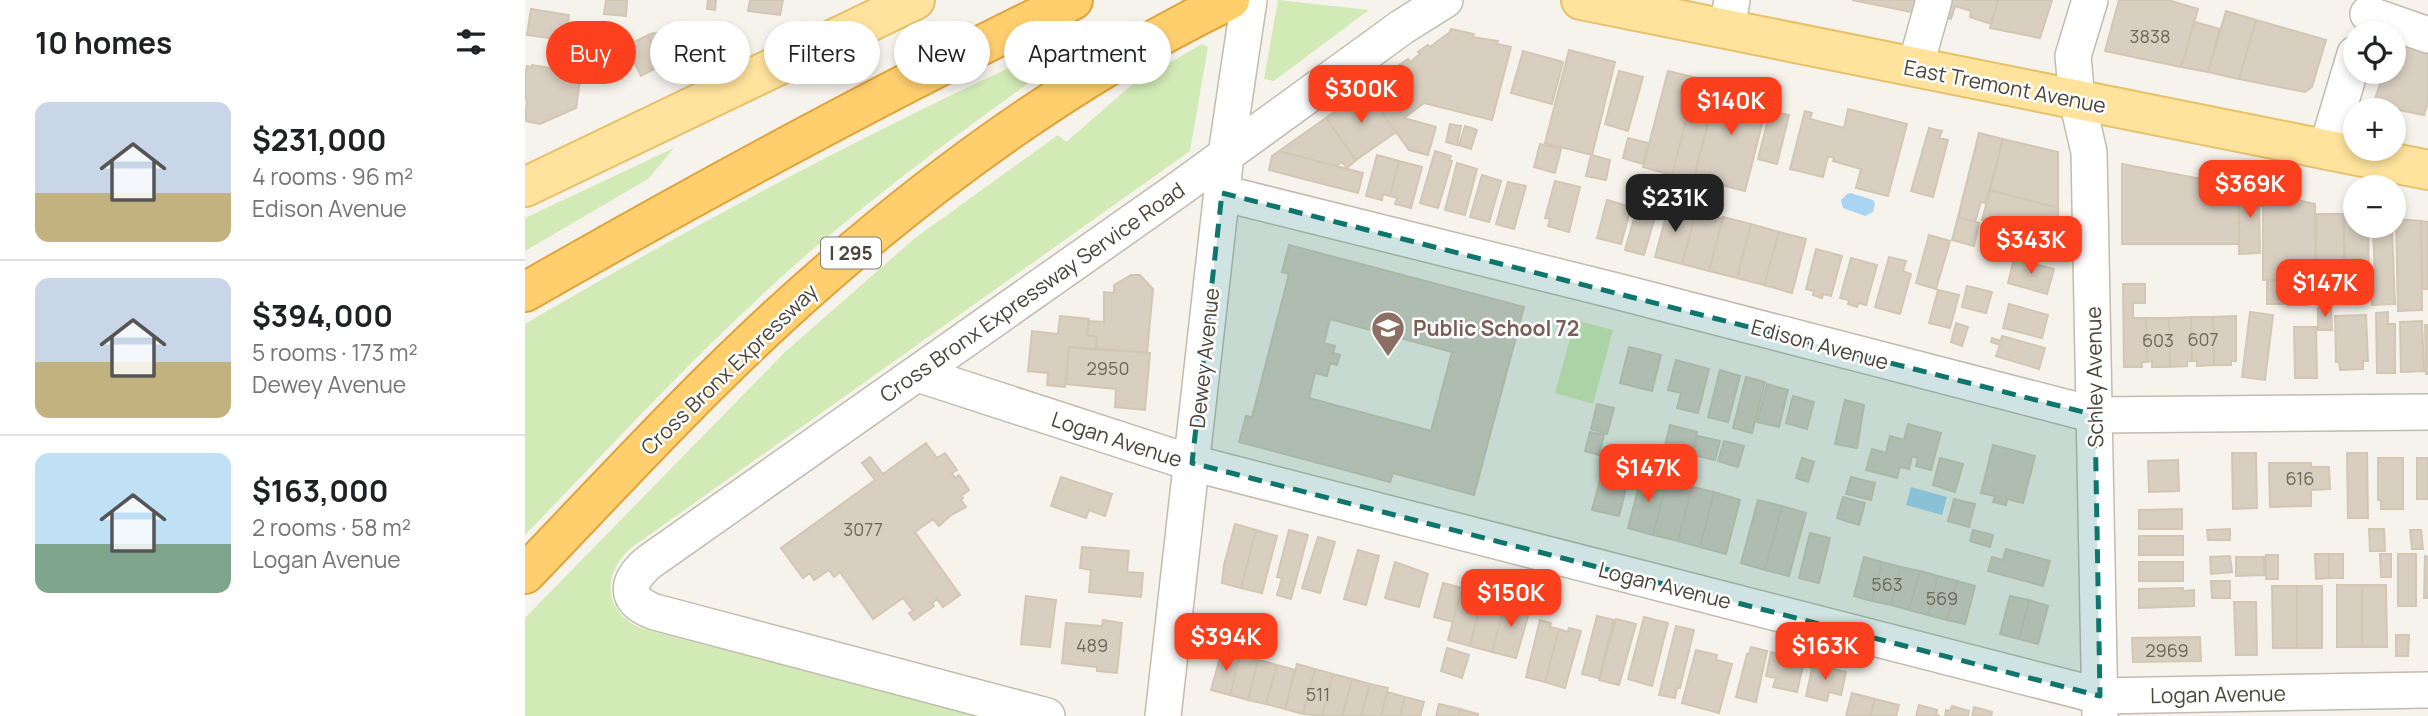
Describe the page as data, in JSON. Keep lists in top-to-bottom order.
{
  "streets": {
    "highway": ["I 295", "Cross Bronx Expressway"],
    "main road": ["East Tremont Avenue"],
    "street": [
      "Cross Bronx Expressway Service Road",
      "Edison Avenue",
      "Dewey Avenue",
      "Schley Avenue",
      "Logan Avenue"
    ]
  },
  "crossings": [
    ["East Tremont Avenue", "Schley Avenue"],
    ["Cross Bronx Expressway Service Road", "Dewey Avenue"],
    ["Cross Bronx Expressway Service Road", "Logan Avenue"],
    ["Edison Avenue", "Dewey Avenue"],
    ["Edison Avenue", "Schley Avenue"],
    ["Dewey Avenue", "Cross Bronx Expressway"],
    ["Dewey Avenue", "Logan Avenue"],
    ["Schley Avenue", "Logan Avenue"]
  ],
  "places": {
    "school or university": ["Public School 72"]
  },
  "house_numbers": [
    "3838",
    "607",
    "603",
    "2950",
    "616",
    "3077",
    "563",
    "569",
    "489",
    "2969",
    "511"
  ],
  "page": {
    "heading": "10 homes",
    "map_buttons": ["+", "−"],
    "chip": [
      "Buy",
      "Rent",
      "Filters",
      "New",
      "Apartment"
    ],
    "price": [
      "$300K",
      "$140K",
      "$369K",
      "$231K",
      "$343K",
      "$147K",
      "$147K",
      "$150K",
      "$394K",
      "$163K"
    ],
    "list": [
      {
        "name": "$231,000",
        "note": "4 rooms · 96 m² · Edison Avenue"
      },
      {
        "name": "$394,000",
        "note": "5 rooms · 173 m² · Dewey Avenue"
      },
      {
        "name": "$163,000",
        "note": "2 rooms · 58 m² · Logan Avenue"
      }
    ]
  }
}
